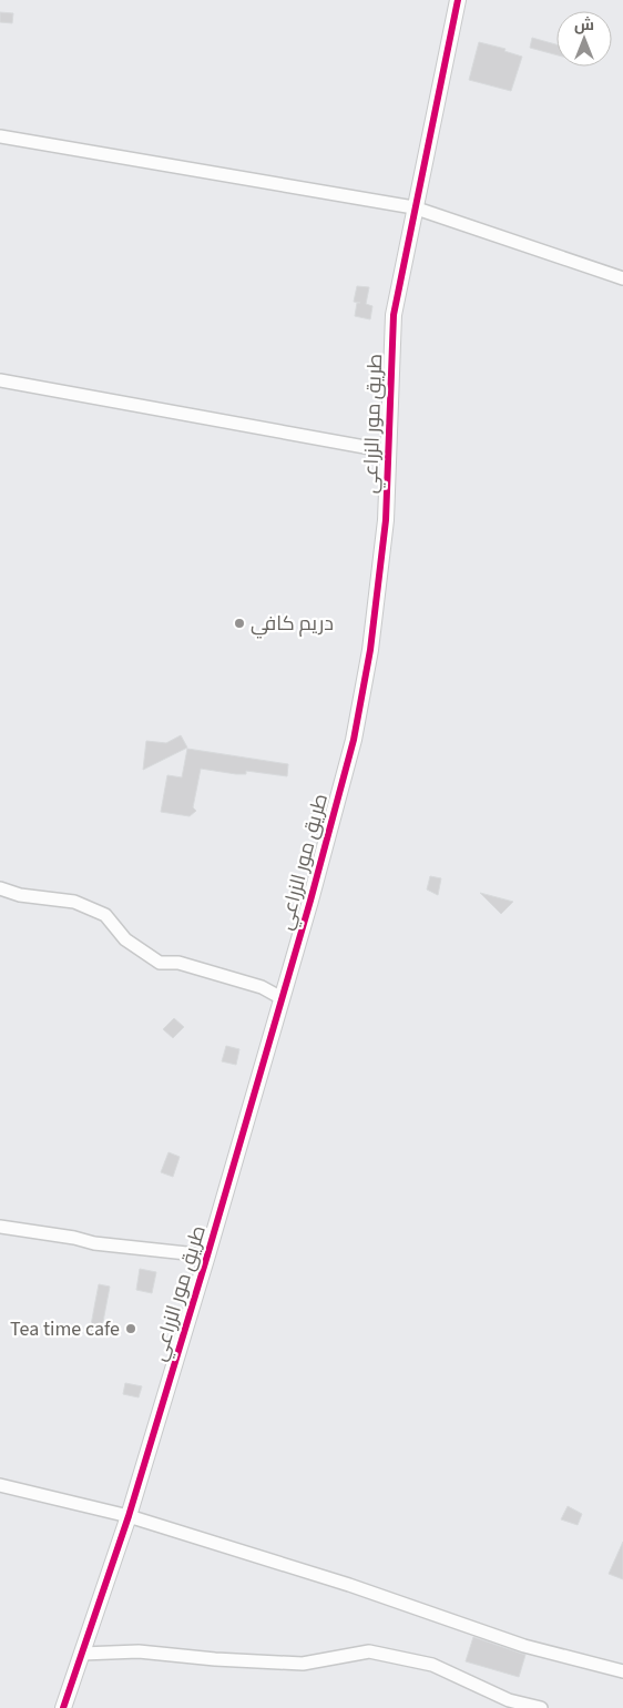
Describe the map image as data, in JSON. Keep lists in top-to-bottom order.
{
  "streets": {
    "street": ["طريق مور الزراعي"]
  },
  "places": ["دريم كافي", "Tea time cafe"],
  "north": "top"
}
